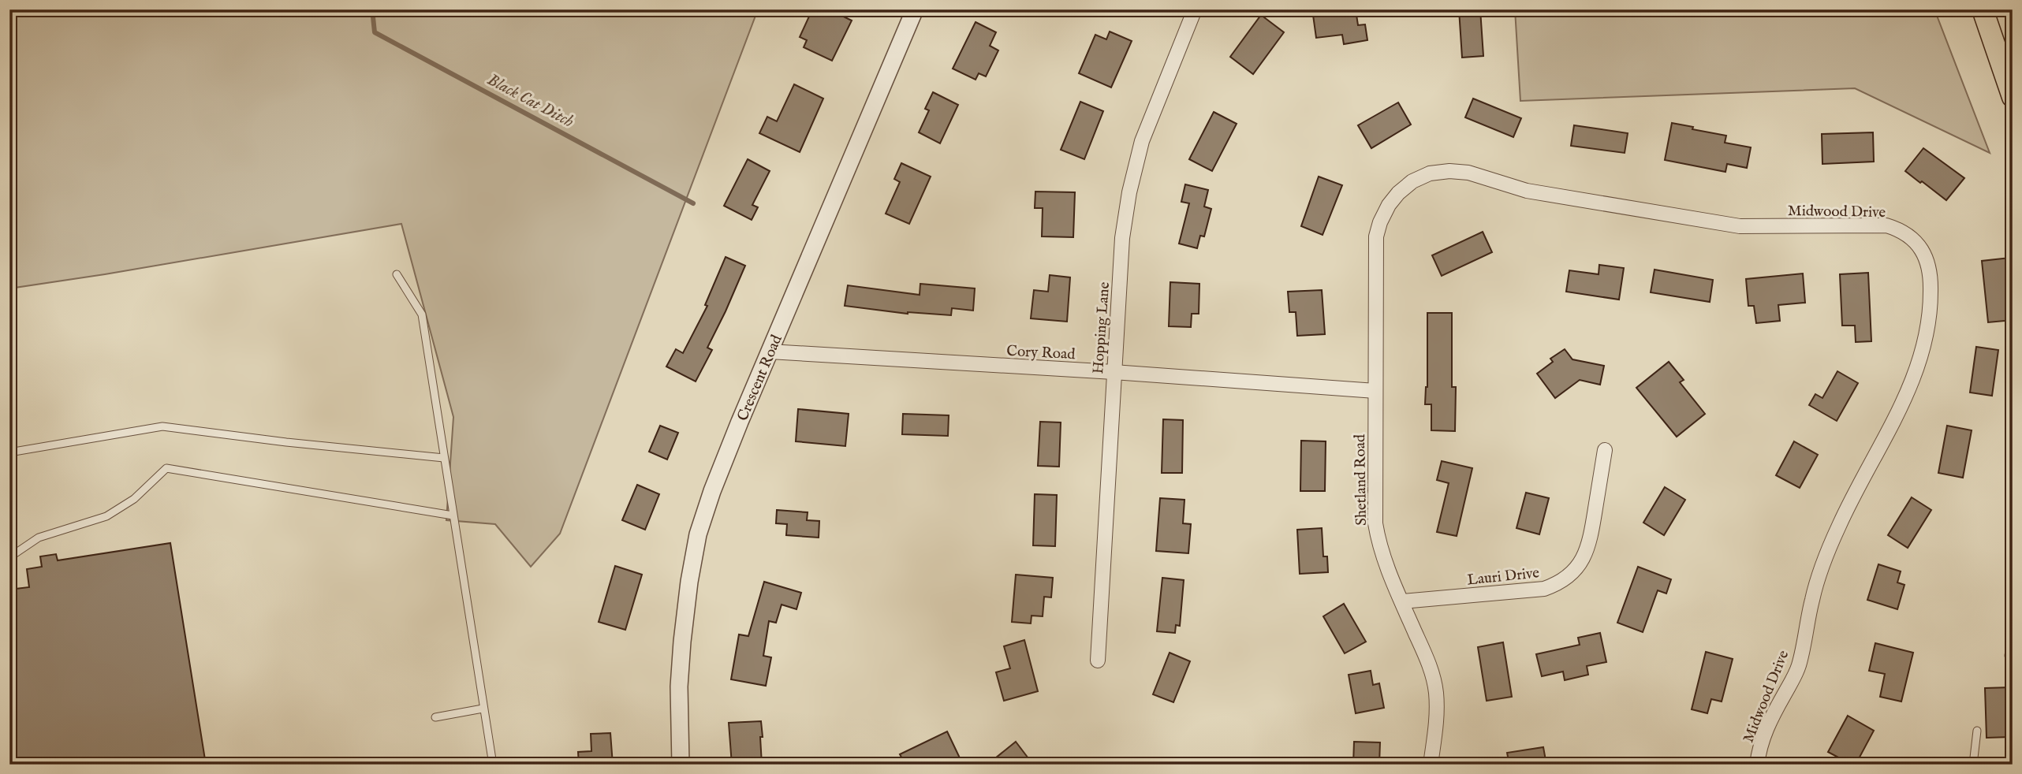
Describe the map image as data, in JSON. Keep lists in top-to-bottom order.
{
  "streets": {
    "street": [
      "Midwood Drive",
      "Hopping Lane",
      "Cory Road",
      "Crescent Road",
      "Shetland Road",
      "Lauri Drive"
    ]
  },
  "crossings": [
    ["Midwood Drive", "Shetland Road"],
    ["Hopping Lane", "Cory Road"],
    ["Cory Road", "Crescent Road"],
    ["Cory Road", "Shetland Road"],
    ["Shetland Road", "Lauri Drive"]
  ],
  "water": ["Black Cat Ditch"]
}
